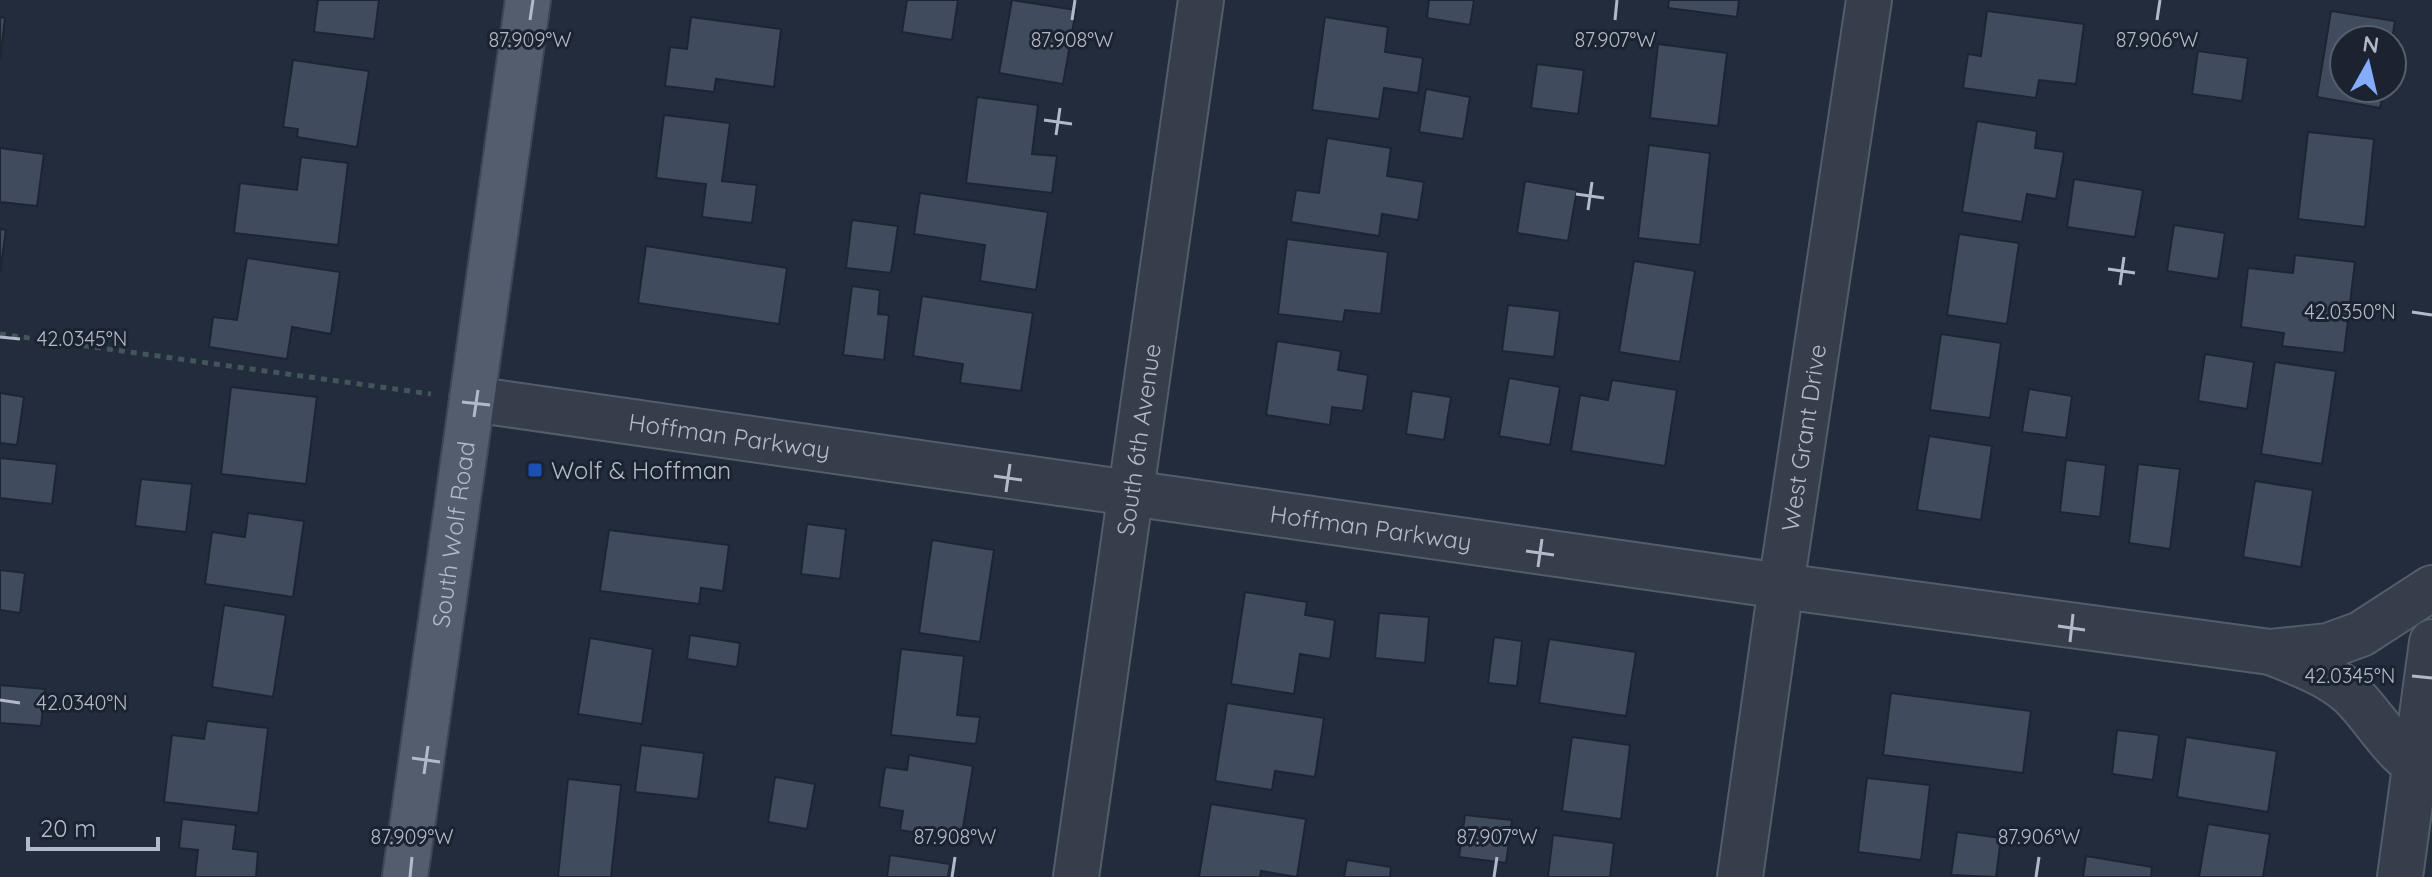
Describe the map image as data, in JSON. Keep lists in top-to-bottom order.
{
  "streets": {
    "main road": ["South Wolf Road"],
    "street": ["Hoffman Parkway", "South 6th Avenue", "West Grant Drive"]
  },
  "crossings": [
    ["Hoffman Parkway", "South 6th Avenue"],
    ["Hoffman Parkway", "West Grant Drive"],
    ["Hoffman Parkway", "South Wolf Road"]
  ],
  "places": {
    "transit": ["Wolf & Hoffman"]
  },
  "scale_bar": "20 m",
  "north": "top",
  "coordinates": [
    "87.909°W",
    "87.908°W",
    "87.907°W",
    "87.906°W",
    "42.0350°N",
    "42.0345°N",
    "42.0340°N"
  ]
}
